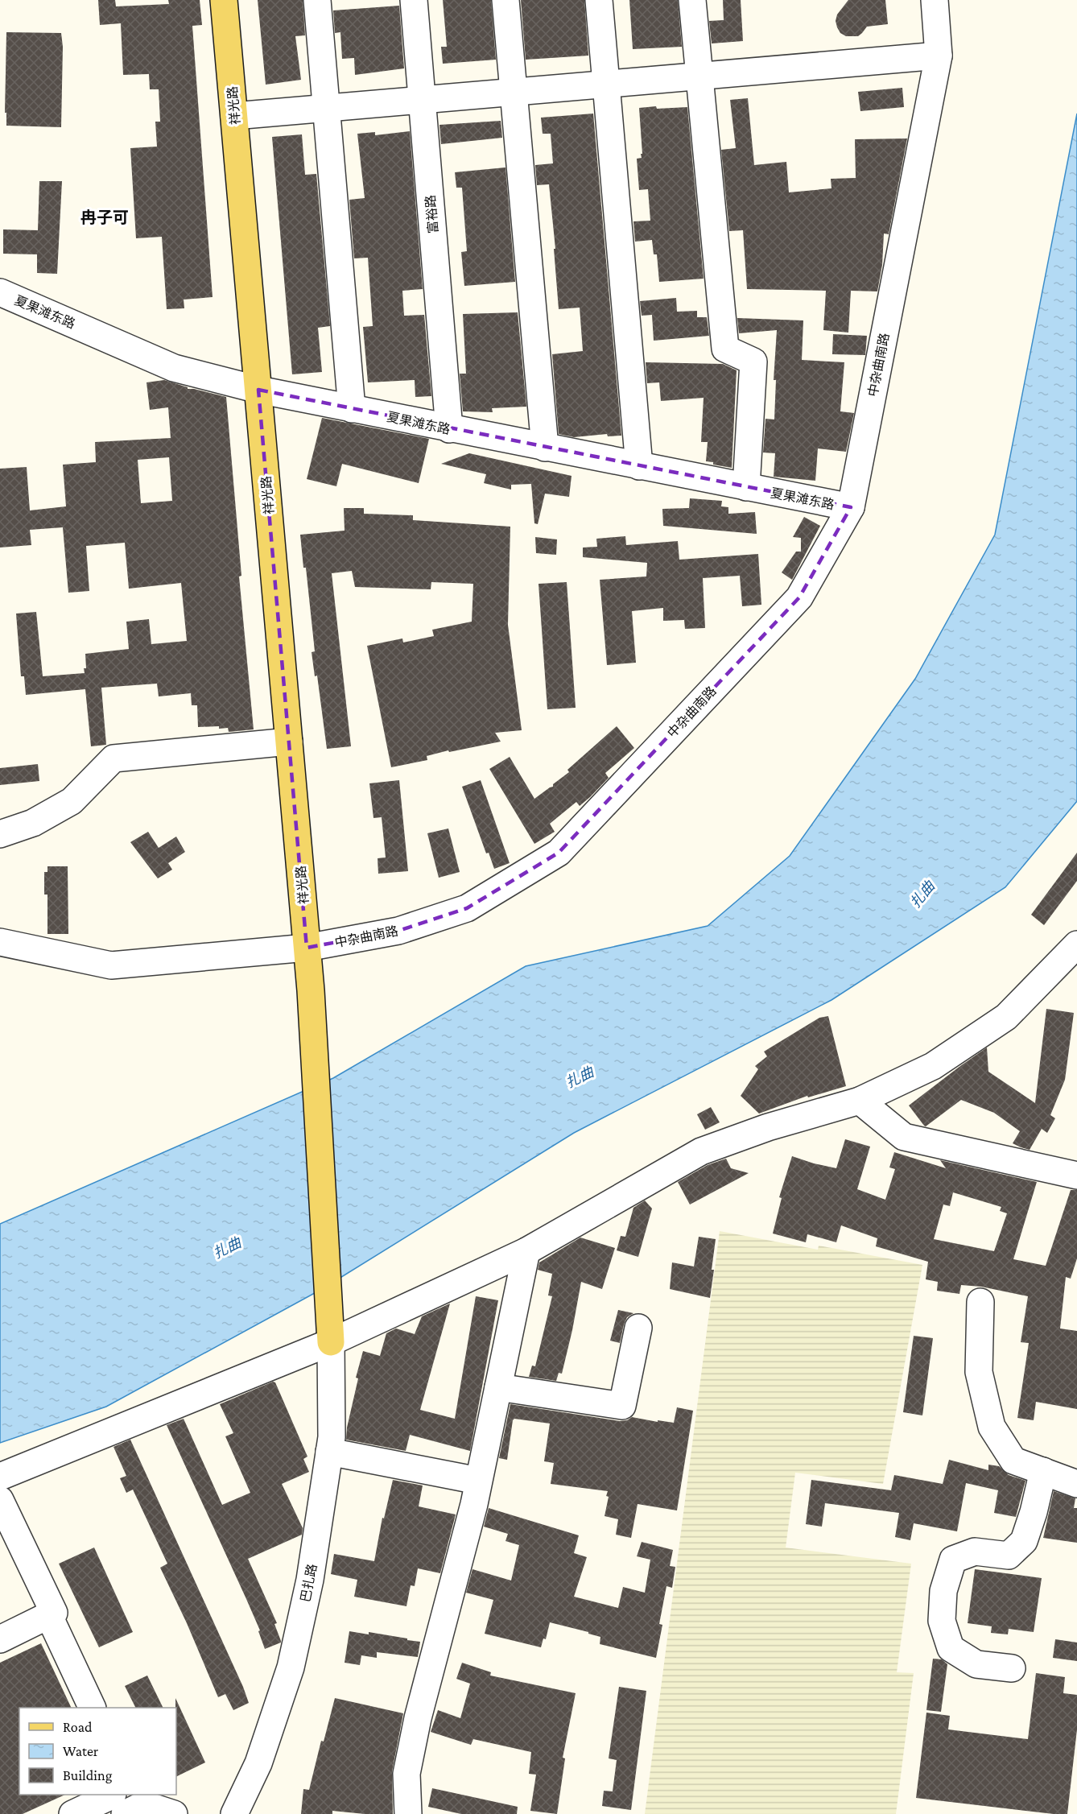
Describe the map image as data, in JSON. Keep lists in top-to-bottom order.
{
  "streets": {
    "main road": ["祥光路"],
    "street": [
      "富裕路",
      "夏果滩东路",
      "中杂曲南路",
      "巴扎路"
    ]
  },
  "crossings": [
    ["祥光路", "夏果滩东路"],
    ["祥光路", "中杂曲南路"],
    ["祥光路", "巴扎路"],
    ["富裕路", "夏果滩东路"],
    ["夏果滩东路", "中杂曲南路"]
  ],
  "districts": ["冉子可"],
  "water": ["扎曲"],
  "legend": ["Road", "Water", "Building"]
}
